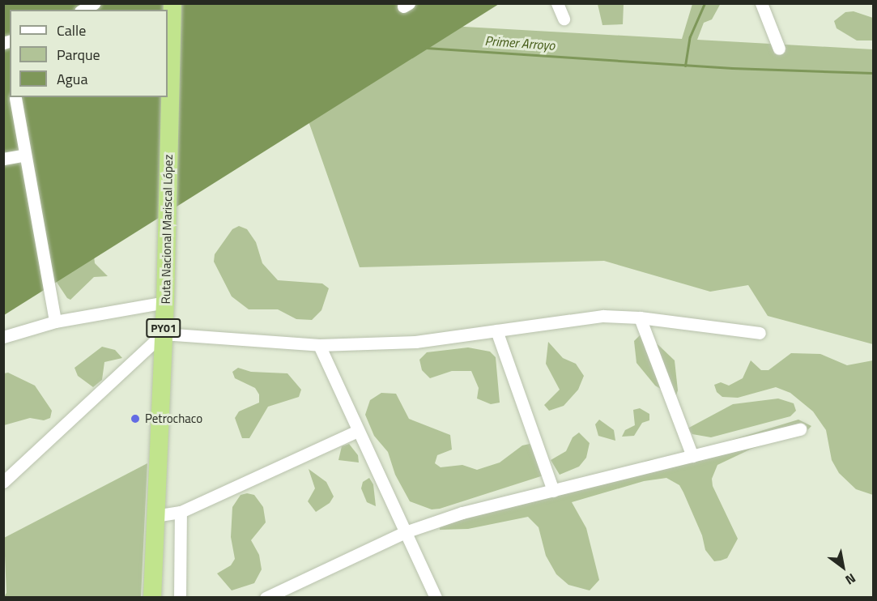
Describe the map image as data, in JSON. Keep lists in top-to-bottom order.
{
  "streets": {
    "highway": ["Ruta Nacional Mariscal López", "PY01"]
  },
  "water": ["Primer Arroyo"],
  "places": ["Petrochaco"],
  "legend": ["Calle", "Parque", "Agua"],
  "north": "bottom right"
}
